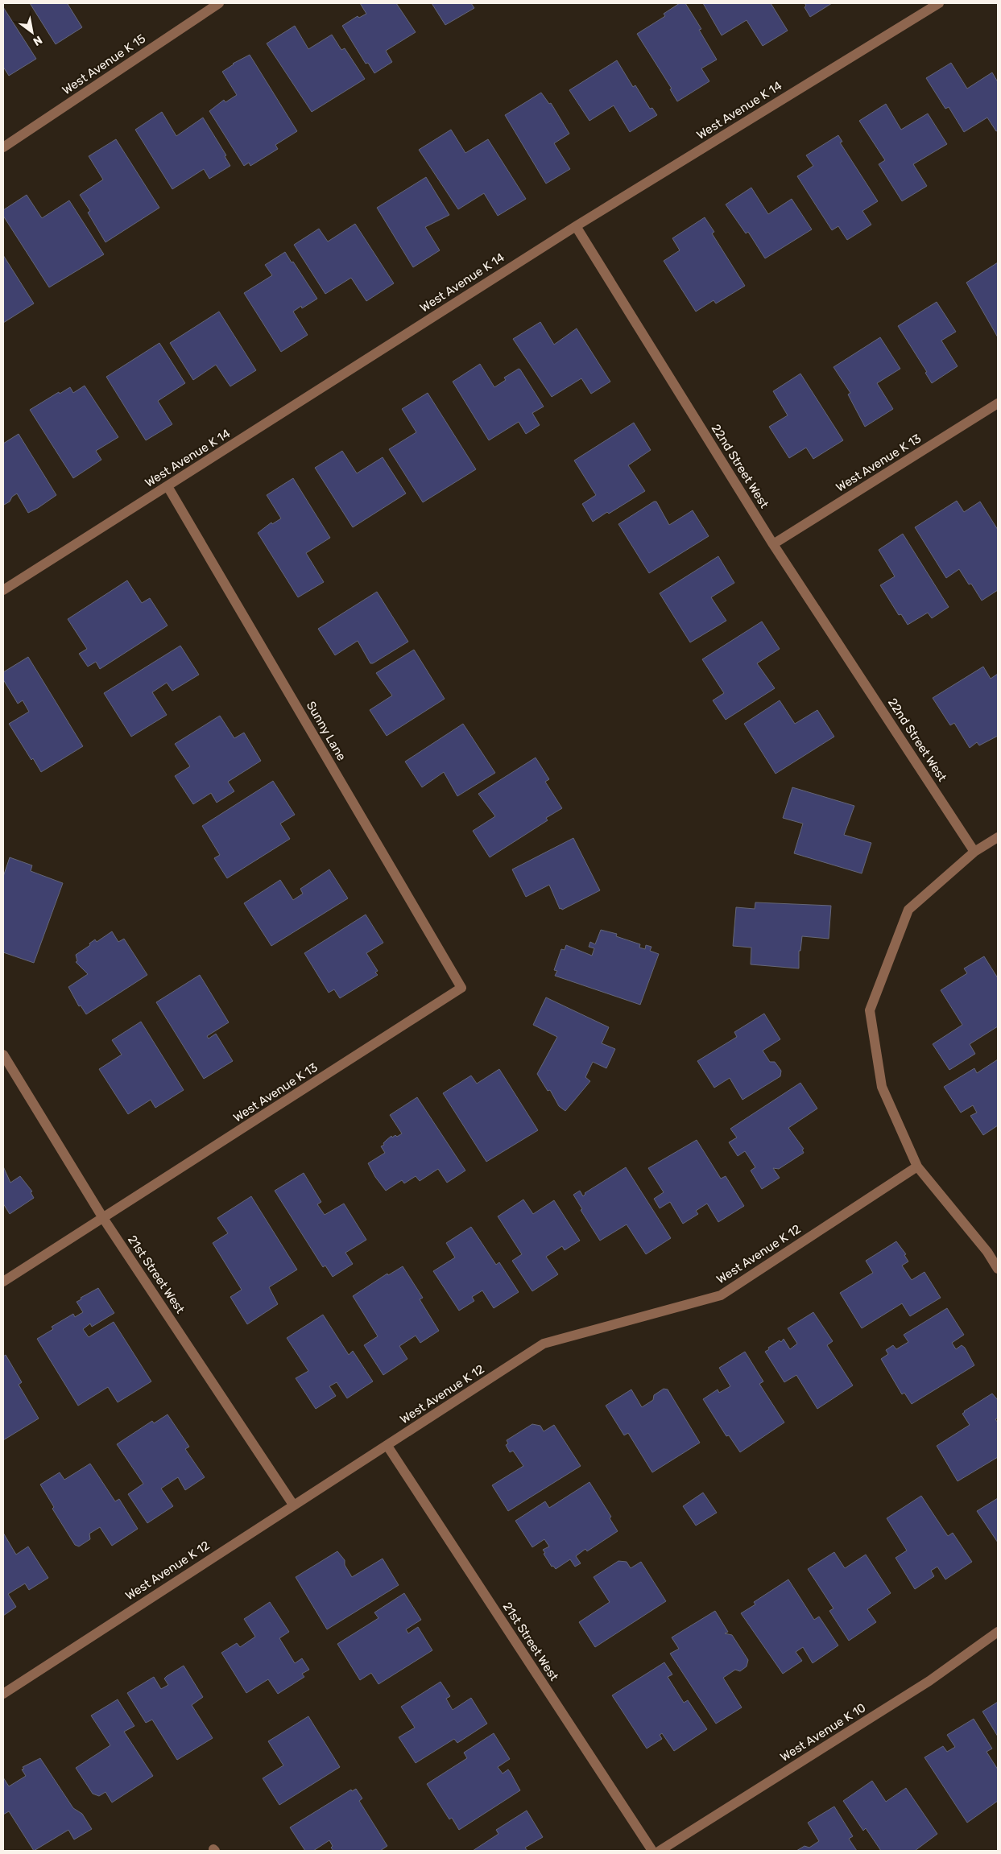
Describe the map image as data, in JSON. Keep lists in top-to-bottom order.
{
  "streets": {
    "street": [
      "West Avenue K 15",
      "West Avenue K 14",
      "West Avenue K 13",
      "22nd Street West",
      "Sunny Lane",
      "West Avenue K 12",
      "21st Street West",
      "West Avenue K 10"
    ]
  },
  "crossings": [
    ["West Avenue K 14", "22nd Street West"],
    ["West Avenue K 14", "Sunny Lane"],
    ["West Avenue K 13", "22nd Street West"],
    ["West Avenue K 13", "Sunny Lane"],
    ["West Avenue K 13", "21st Street West"],
    ["West Avenue K 12", "21st Street West"]
  ],
  "north": "bottom right"
}
